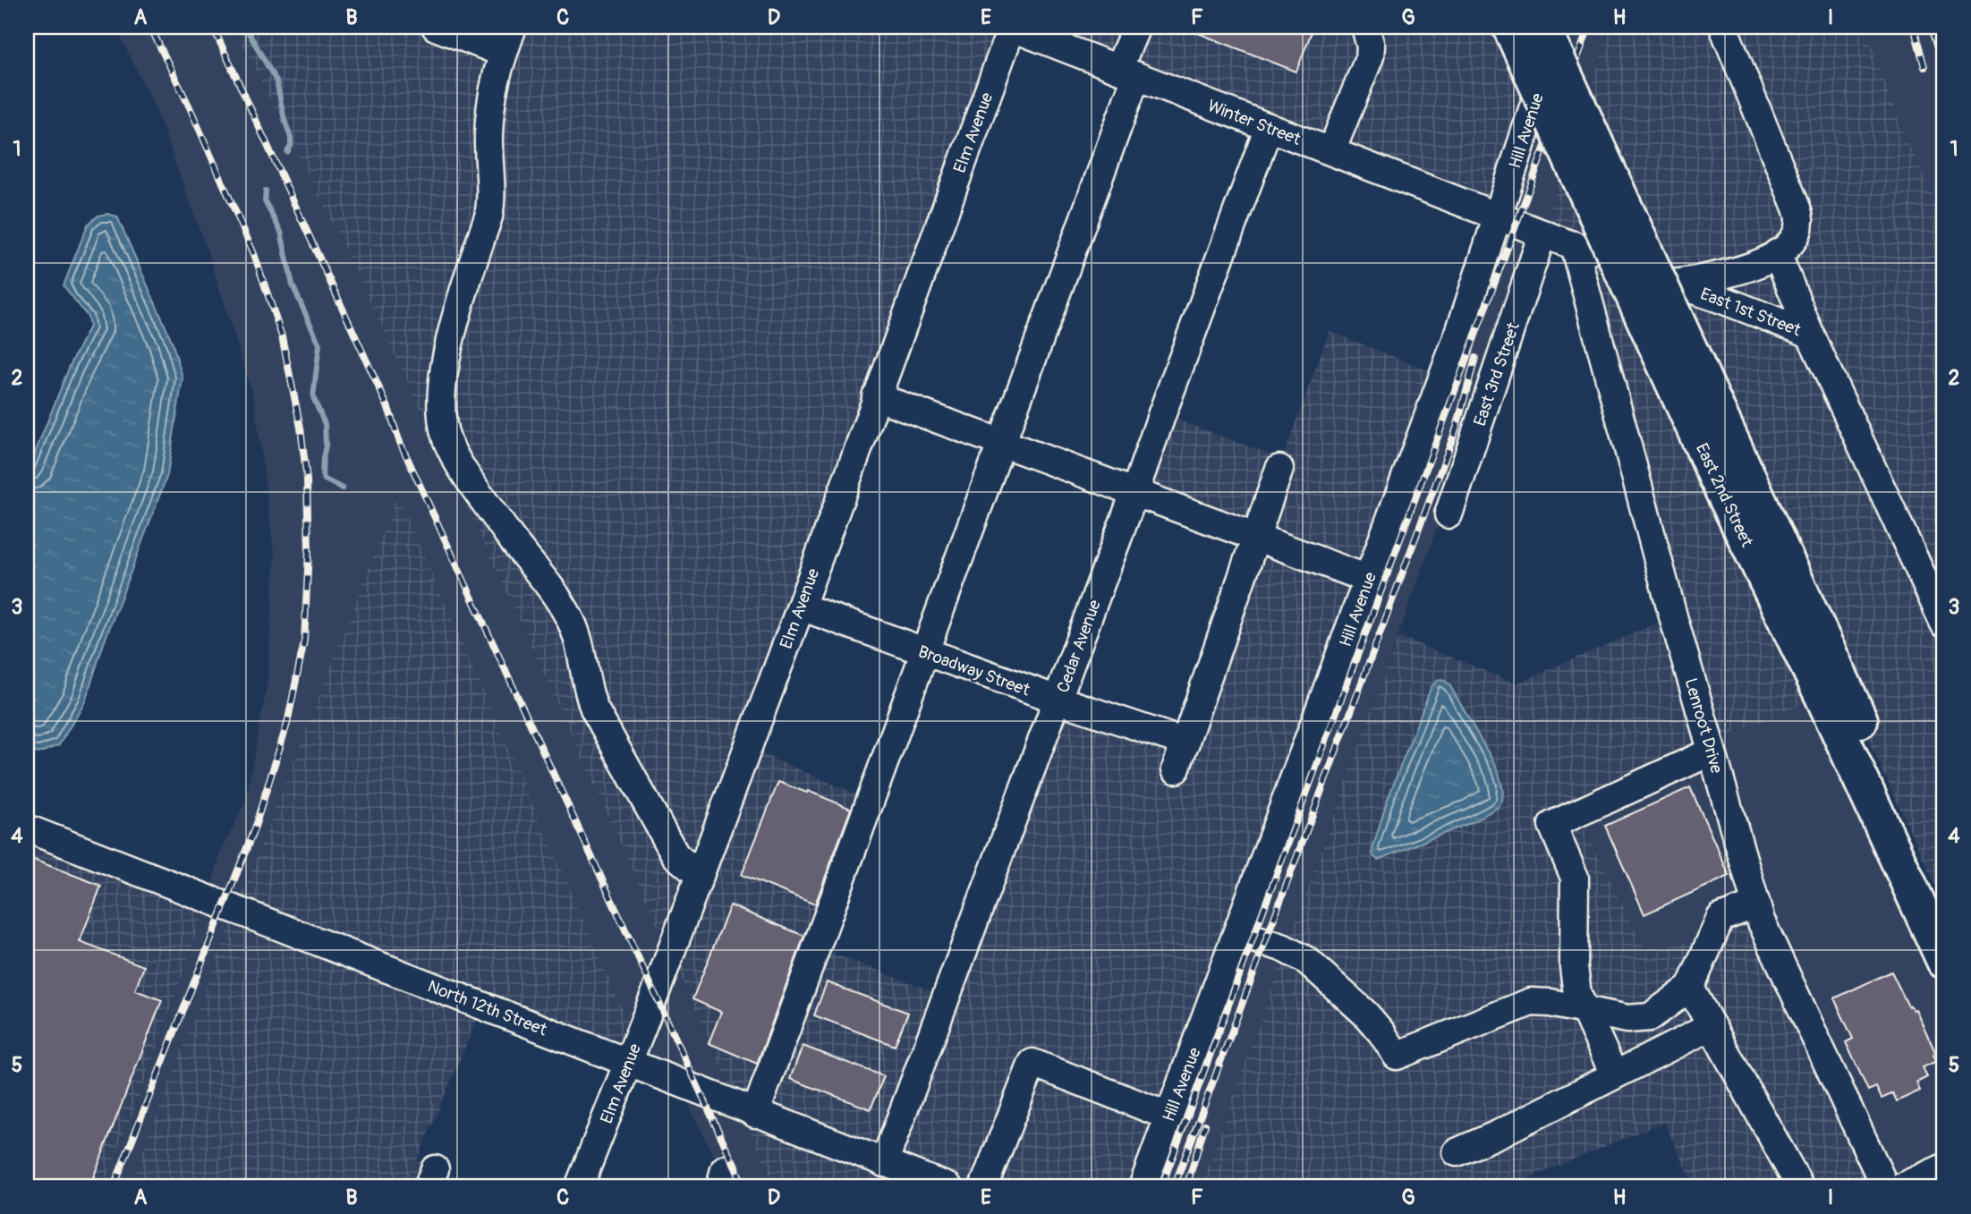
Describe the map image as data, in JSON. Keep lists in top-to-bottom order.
{
  "streets": {
    "highway": ["East 2nd Street"],
    "street": [
      "Winter Street",
      "Hill Avenue",
      "Elm Avenue",
      "East 1st Street",
      "East 3rd Street",
      "Cedar Avenue",
      "Broadway Street",
      "Lenroot Drive",
      "North 12th Street"
    ]
  },
  "crossings": [
    ["Winter Street", "Hill Avenue"],
    ["Winter Street", "Elm Avenue"],
    ["Winter Street", "East 1st Street"],
    ["Winter Street", "Cedar Avenue"],
    ["Hill Avenue", "East 1st Street"],
    ["Elm Avenue", "Broadway Street"],
    ["Elm Avenue", "North 12th Street"],
    ["East 1st Street", "East 3rd Street"],
    ["East 1st Street", "Lenroot Drive"],
    ["Cedar Avenue", "Broadway Street"],
    ["Cedar Avenue", "North 12th Street"]
  ],
  "grid": {
    "columns": [
      "A",
      "B",
      "C",
      "D",
      "E",
      "F",
      "G",
      "H",
      "I"
    ],
    "rows": [
      "1",
      "2",
      "3",
      "4",
      "5"
    ]
  }
}
